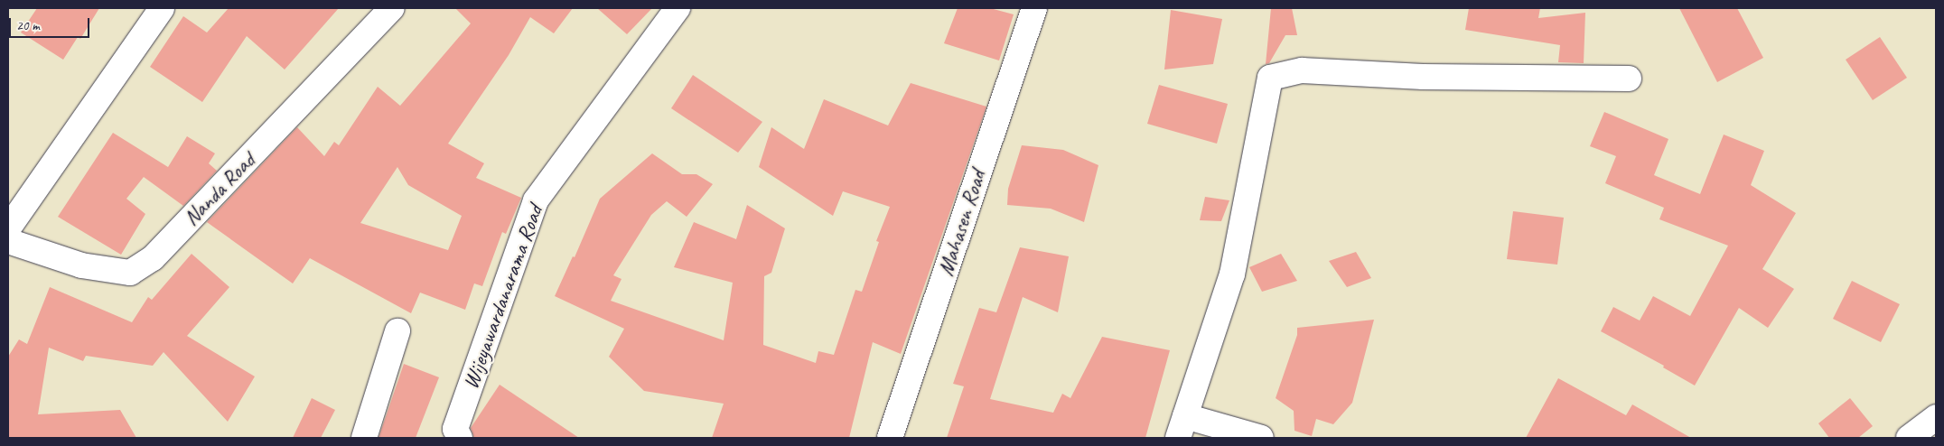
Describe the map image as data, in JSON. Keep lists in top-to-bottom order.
{
  "streets": {
    "street": ["Nanda Road", "Mahasen Road", "Wijeyawardanarama Road"]
  },
  "scale_bar": "20 m"
}
